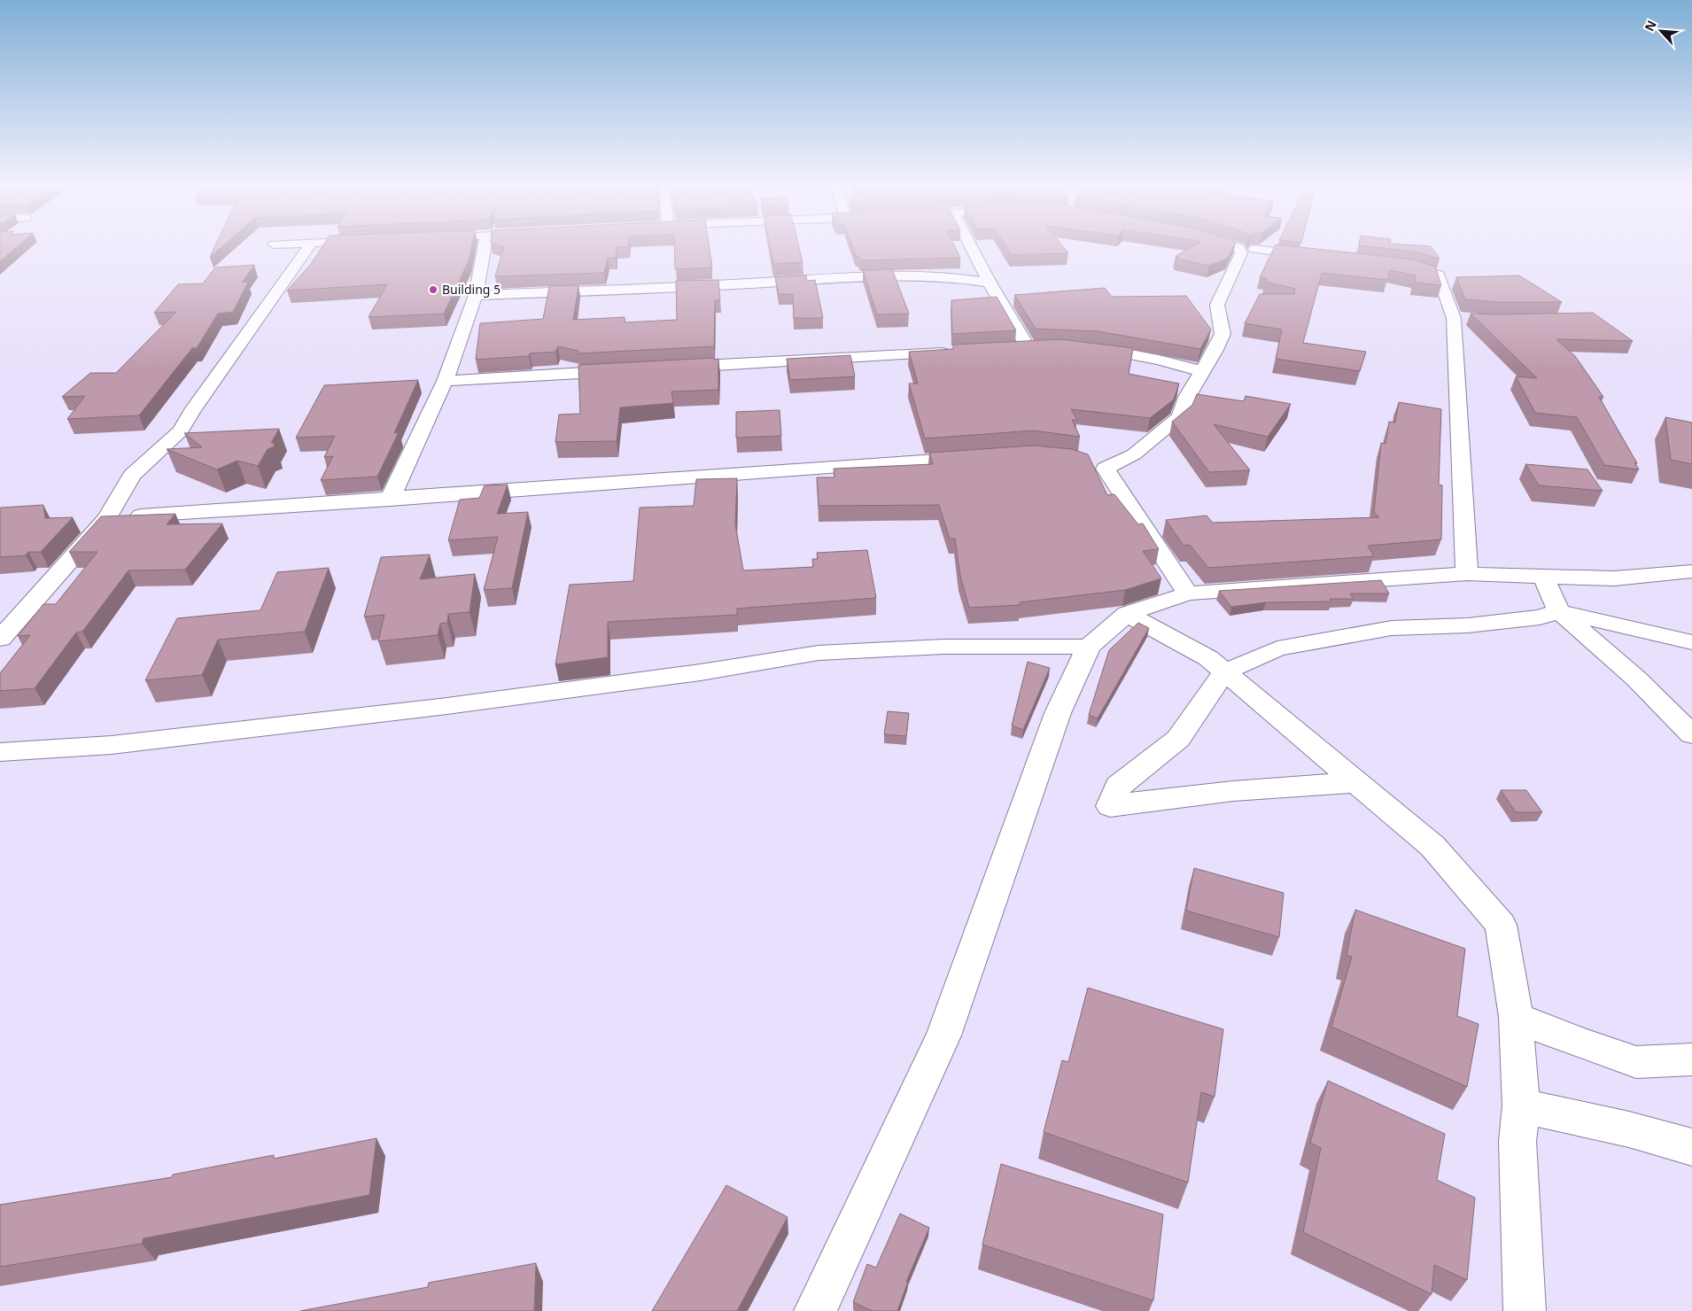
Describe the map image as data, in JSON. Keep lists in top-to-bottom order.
{
  "places": ["Building 5"],
  "north": "top left"
}
